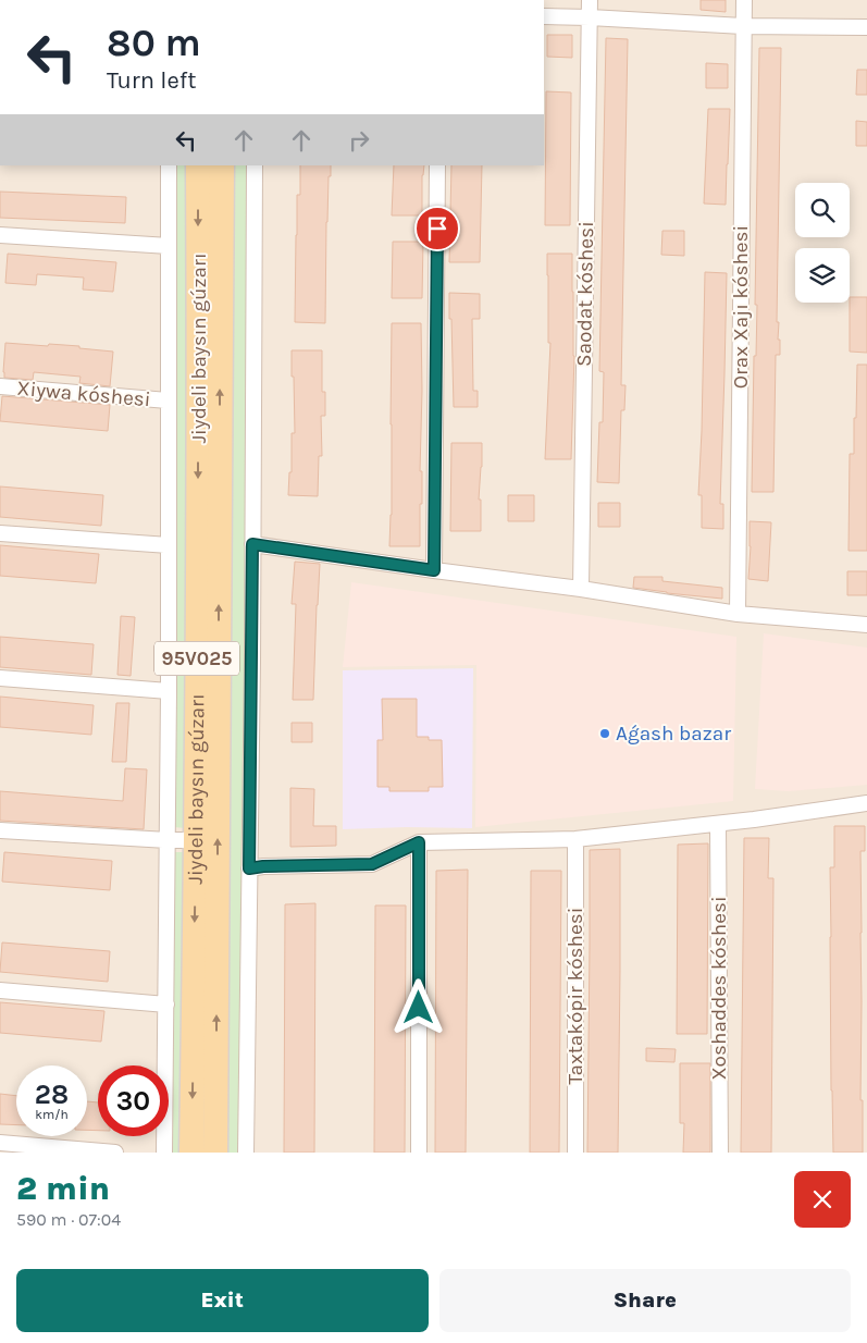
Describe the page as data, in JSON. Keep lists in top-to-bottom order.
{
  "streets": {
    "main road": ["Jiydeli baysın gúzarı", "95V025"],
    "street": [
      "Saodat kóshesi",
      "Orax Xajı kóshesi",
      "Xiywa kóshesi",
      "Xoshaddes kóshesi",
      "Taxtakópir kóshesi"
    ]
  },
  "places": ["Aǵash bazar"],
  "page": {
    "turn": ["80 m", "Turn left"],
    "speed": "28 km/h",
    "limit": "30",
    "heading": ["2 min", "590 m · 07:04"],
    "buttons": ["Exit", "Share"]
  }
}
